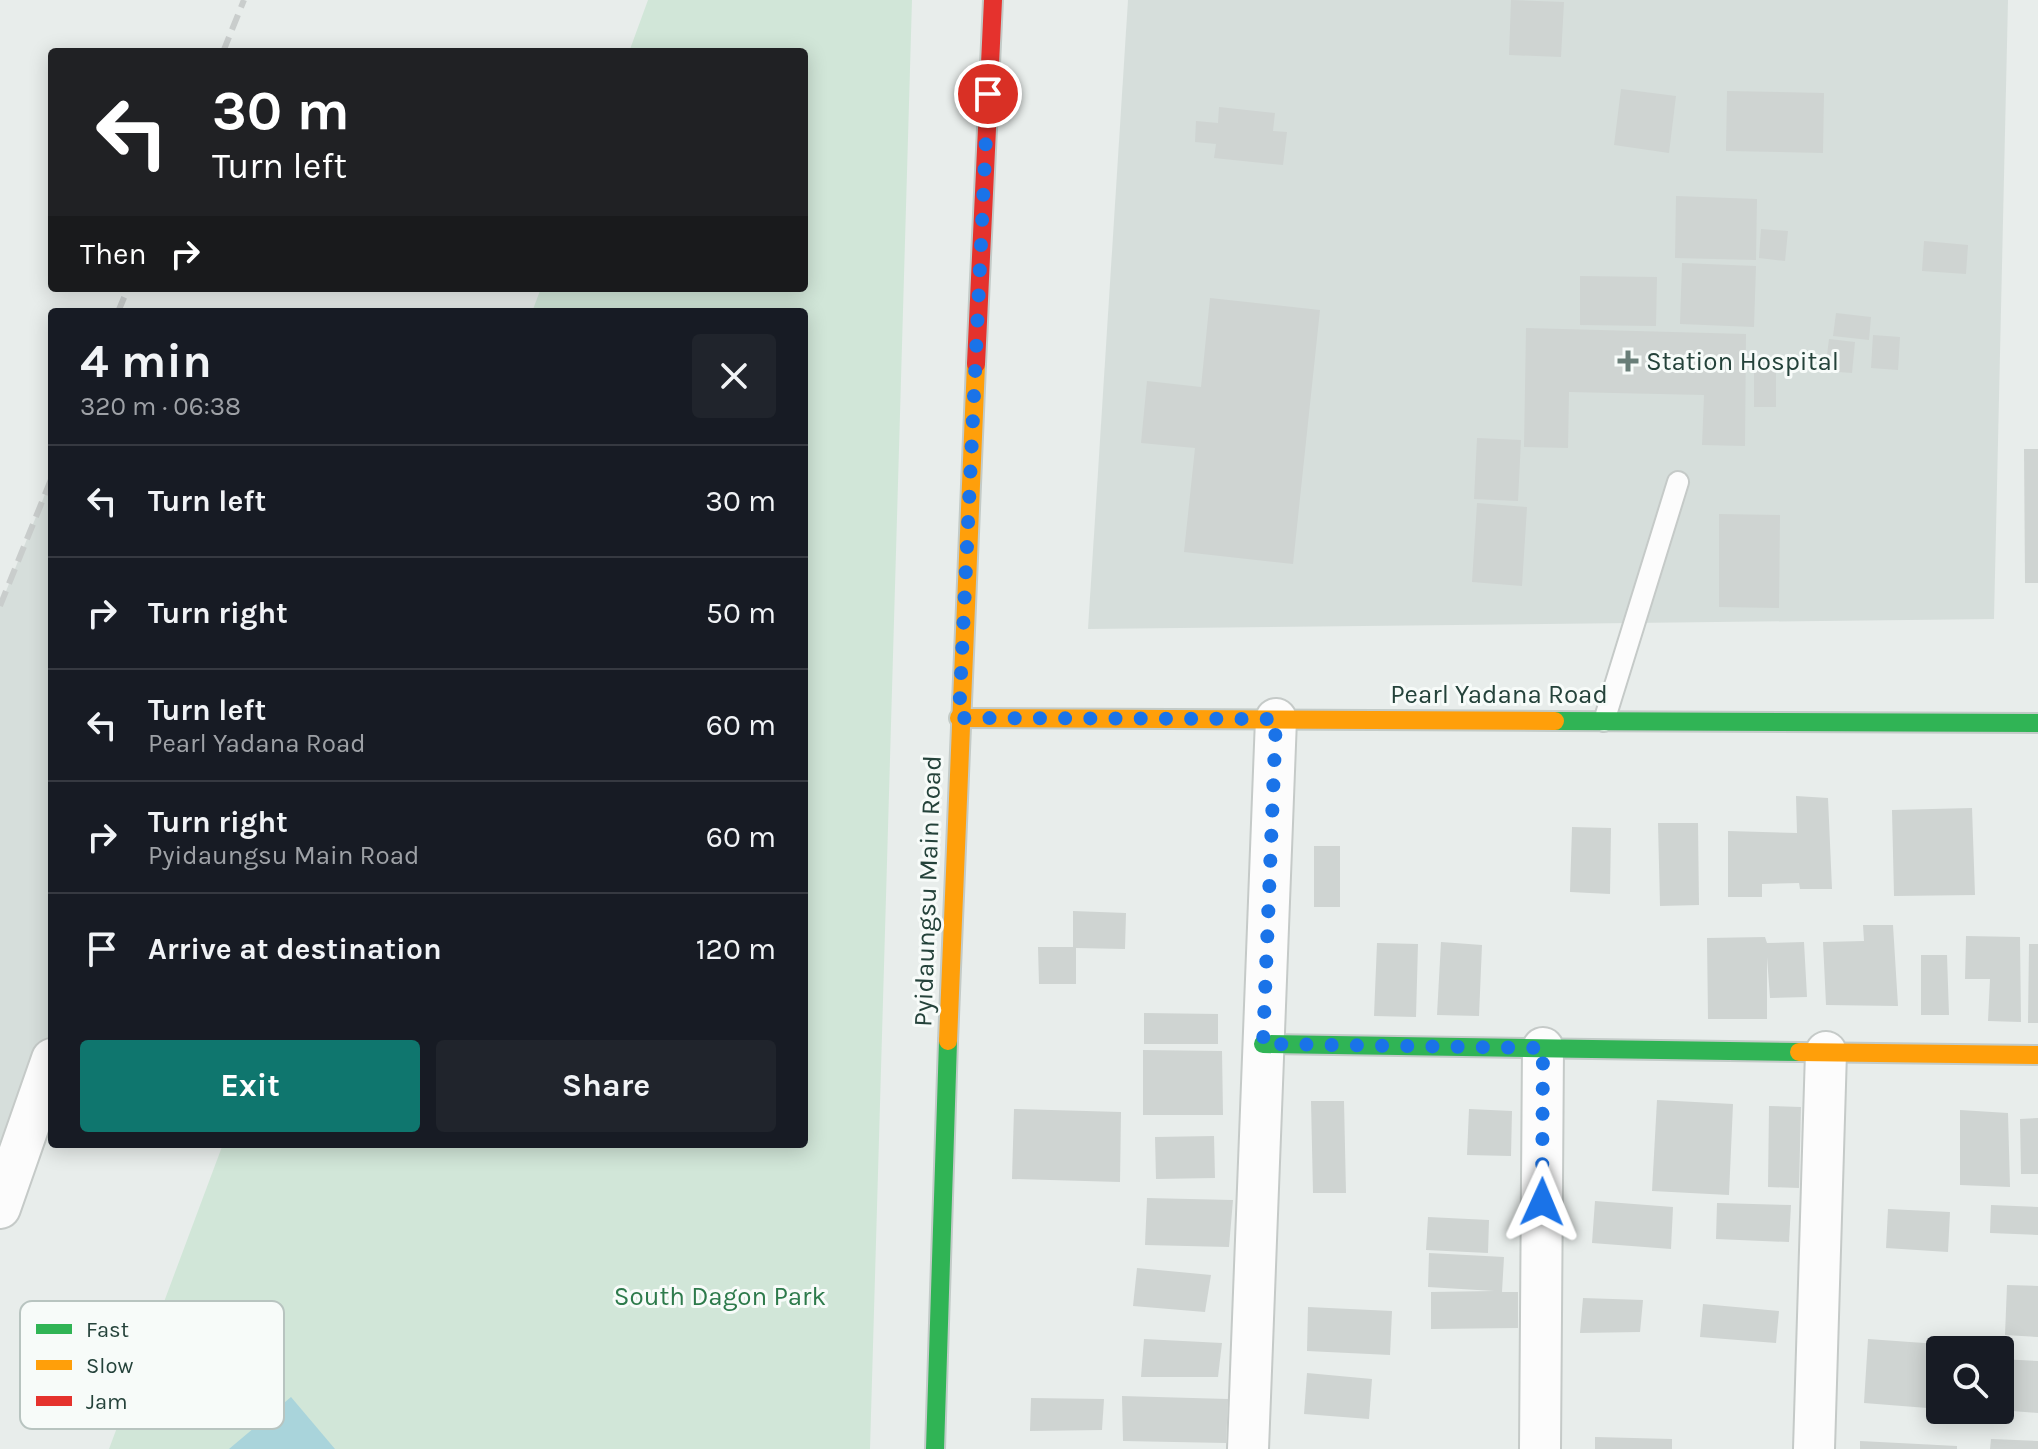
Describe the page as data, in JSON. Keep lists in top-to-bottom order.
{
  "streets": {
    "street": ["Pearl Yadana Road", "Pyidaungsu Main Road"]
  },
  "crossings": [
    ["Pearl Yadana Road", "Pyidaungsu Main Road"]
  ],
  "parks": ["South Dagon Park"],
  "places": {
    "health": ["Station Hospital"]
  },
  "legend": ["Fast", "Slow", "Jam"],
  "page": {
    "turn": ["30 m", "Turn left"],
    "then": "Then",
    "heading": ["4 min", "320 m · 06:38"],
    "list": [
      {
        "name": "Turn left",
        "value": "30 m"
      },
      {
        "name": "Turn right",
        "value": "50 m"
      },
      {
        "name": "Turn left",
        "note": "Pearl Yadana Road",
        "value": "60 m"
      },
      {
        "name": "Turn right",
        "note": "Pyidaungsu Main Road",
        "value": "60 m"
      },
      {
        "name": "Arrive at destination",
        "value": "120 m"
      }
    ],
    "buttons": ["Exit", "Share"]
  }
}
